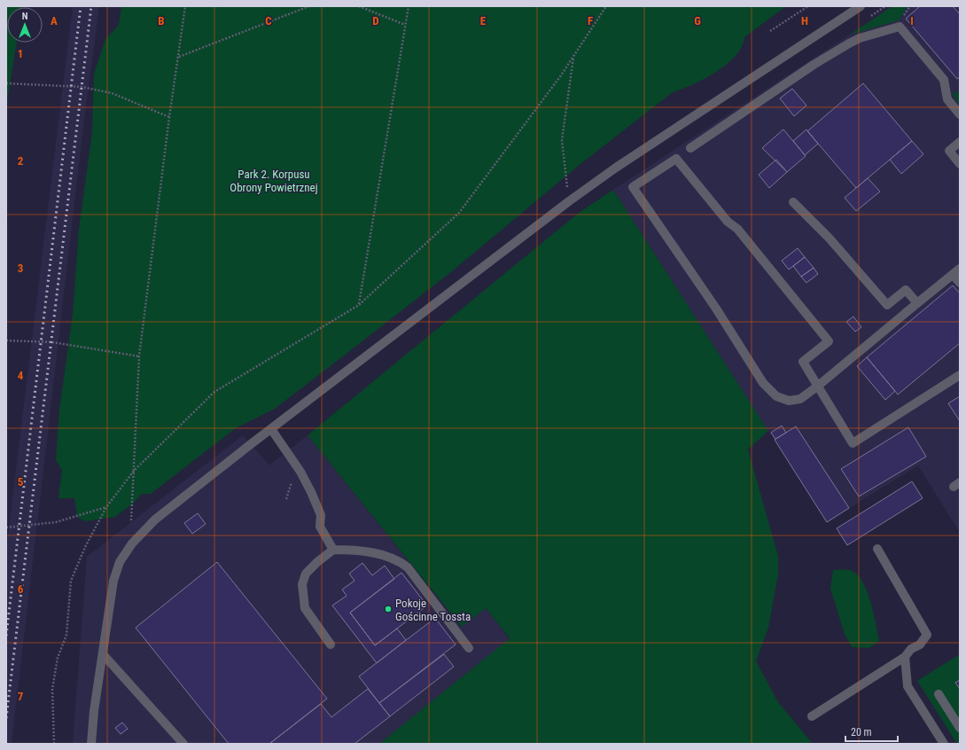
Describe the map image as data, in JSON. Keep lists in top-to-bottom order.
{
  "parks": ["Park 2. Korpusu Obrony Powietrznej"],
  "places": ["Pokoje Gościnne Tossta"],
  "scale_bar": "20 m",
  "north": "top",
  "grid": {
    "columns": [
      "A",
      "B",
      "C",
      "D",
      "E",
      "F",
      "G",
      "H",
      "I"
    ],
    "rows": [
      "1",
      "2",
      "3",
      "4",
      "5",
      "6",
      "7"
    ]
  }
}
